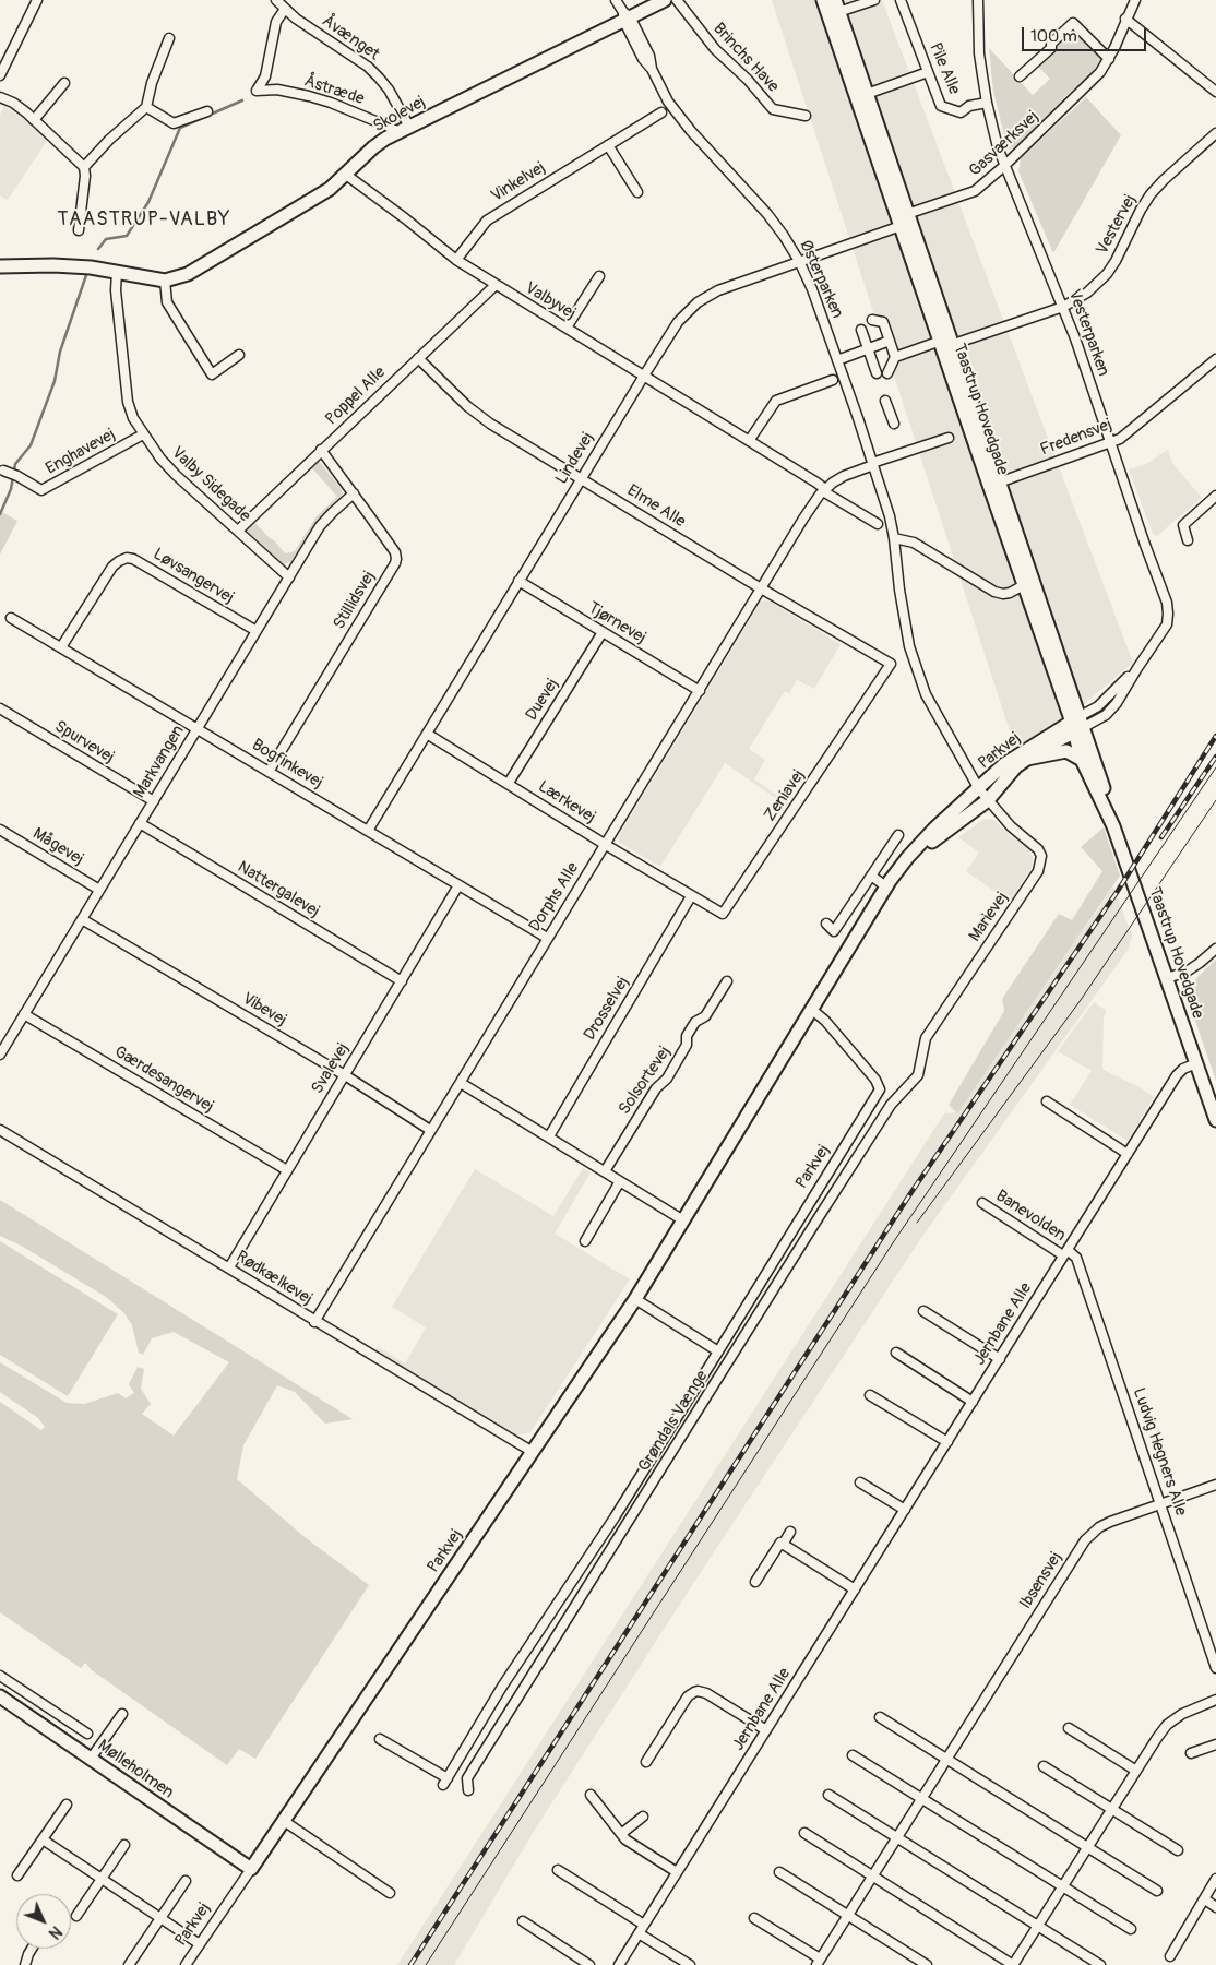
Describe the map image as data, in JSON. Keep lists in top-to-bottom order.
{
  "streets": {
    "street": [
      "Åvænget",
      "Brinchs Have",
      "Pile Alle",
      "Åstræde",
      "Skolevej",
      "Gasværksvej",
      "Vinkelvej",
      "Vestervej",
      "Østerparken",
      "Valbyvej",
      "Vesterparken",
      "Poppel Alle",
      "Taastrup Hovedgade",
      "Fredensvej",
      "Enghavevej",
      "Lindevej",
      "Valby Sidegade",
      "Elme Alle",
      "Løvsangervej",
      "Stillidsvej",
      "Tjørnevej",
      "Duevej",
      "Spurvevej",
      "Parkvej",
      "Markvangen",
      "Bogfinkevej",
      "Zeniavej",
      "Lærkevej",
      "Mågevej",
      "Nattergalevej",
      "Dorphs Alle",
      "Marievej",
      "Drosselvej",
      "Vibevej",
      "Svalevej",
      "Gærdesangervej",
      "Solsortevej",
      "Banevolden",
      "Rødkælkevej",
      "Jernbane Alle",
      "Grøndals Vænge",
      "Ludvig Hegners Alle",
      "Ibsensvej",
      "Mølleholmen"
    ]
  },
  "crossings": [
    ["Åvænget", "Åstræde"],
    ["Åvænget", "Skolevej"],
    ["Pile Alle", "Vesterparken"],
    ["Åstræde", "Skolevej"],
    ["Skolevej", "Østerparken"],
    ["Skolevej", "Valbyvej"],
    ["Skolevej", "Valby Sidegade"],
    ["Gasværksvej", "Vesterparken"],
    ["Gasværksvej", "Taastrup Hovedgade"],
    ["Gasværksvej", "Lindevej"],
    ["Vinkelvej", "Valbyvej"],
    ["Vestervej", "Vesterparken"],
    ["Vestervej", "Taastrup Hovedgade"],
    ["Østerparken", "Lindevej"],
    ["Østerparken", "Parkvej"],
    ["Østerparken", "Dorphs Alle"],
    ["Østerparken", "Marievej"],
    ["Valbyvej", "Poppel Alle"],
    ["Valbyvej", "Lindevej"],
    ["Valbyvej", "Dorphs Alle"],
    ["Vesterparken", "Taastrup Hovedgade"],
    ["Vesterparken", "Fredensvej"],
    ["Vesterparken", "Parkvej"],
    ["Poppel Alle", "Valby Sidegade"],
    ["Poppel Alle", "Elme Alle"],
    ["Poppel Alle", "Stillidsvej"],
    ["Taastrup Hovedgade", "Fredensvej"],
    ["Taastrup Hovedgade", "Lindevej"],
    ["Taastrup Hovedgade", "Parkvej"],
    ["Taastrup Hovedgade", "Jernbane Alle"],
    ["Enghavevej", "Valby Sidegade"],
    ["Lindevej", "Elme Alle"],
    ["Lindevej", "Tjørnevej"],
    ["Lindevej", "Bogfinkevej"],
    ["Lindevej", "Lærkevej"],
    ["Valby Sidegade", "Markvangen"],
    ["Elme Alle", "Zeniavej"],
    ["Elme Alle", "Dorphs Alle"],
    ["Løvsangervej", "Markvangen"],
    ["Løvsangervej", "Bogfinkevej"],
    ["Stillidsvej", "Markvangen"],
    ["Stillidsvej", "Bogfinkevej"],
    ["Tjørnevej", "Duevej"],
    ["Tjørnevej", "Dorphs Alle"],
    ["Duevej", "Lærkevej"],
    ["Spurvevej", "Markvangen"],
    ["Parkvej", "Marievej"],
    ["Parkvej", "Rødkælkevej"],
    ["Parkvej", "Mølleholmen"],
    ["Markvangen", "Bogfinkevej"],
    ["Markvangen", "Mågevej"],
    ["Markvangen", "Nattergalevej"],
    ["Markvangen", "Vibevej"],
    ["Markvangen", "Gærdesangervej"],
    ["Bogfinkevej", "Dorphs Alle"],
    ["Bogfinkevej", "Svalevej"],
    ["Zeniavej", "Lærkevej"],
    ["Zeniavej", "Drosselvej"],
    ["Lærkevej", "Dorphs Alle"],
    ["Lærkevej", "Drosselvej"],
    ["Nattergalevej", "Svalevej"],
    ["Dorphs Alle", "Vibevej"],
    ["Dorphs Alle", "Rødkælkevej"],
    ["Marievej", "Grøndals Vænge"],
    ["Vibevej", "Svalevej"],
    ["Svalevej", "Gærdesangervej"],
    ["Svalevej", "Rødkælkevej"],
    ["Banevolden", "Jernbane Alle"],
    ["Banevolden", "Ludvig Hegners Alle"],
    ["Jernbane Alle", "Ludvig Hegners Alle"],
    ["Ludvig Hegners Alle", "Ibsensvej"]
  ],
  "districts": ["TAASTRUP-VALBY"],
  "scale_bar": "100 m",
  "north": "bottom right"
}
